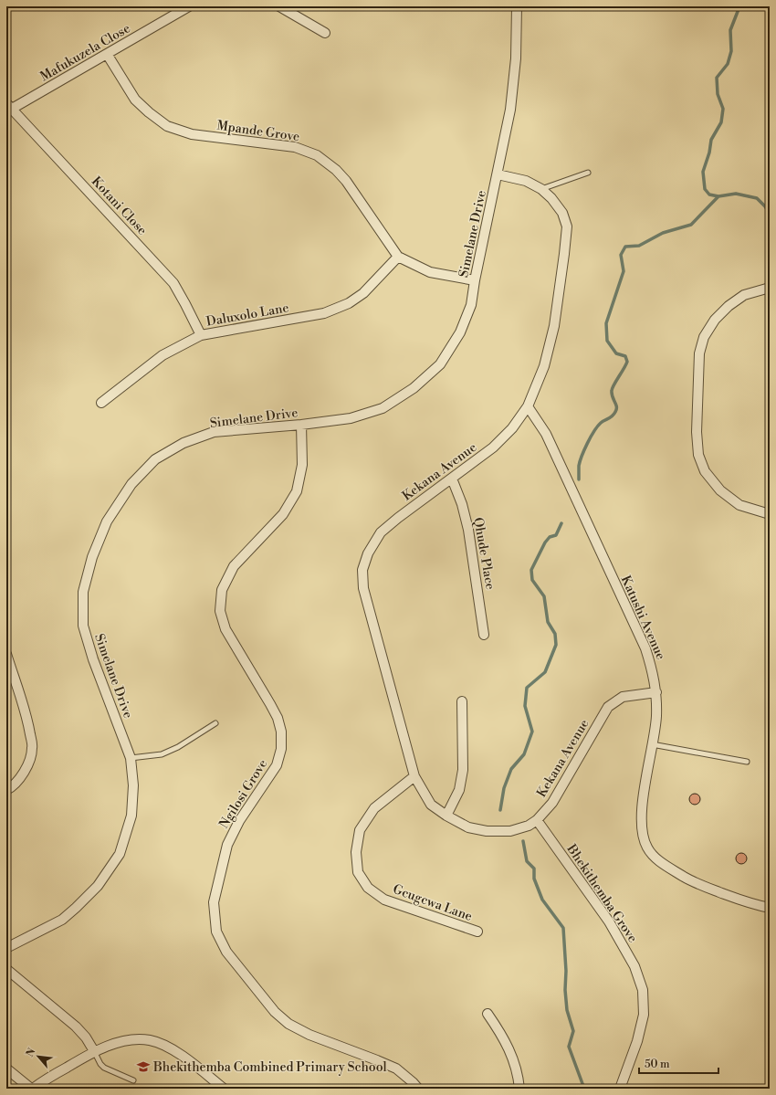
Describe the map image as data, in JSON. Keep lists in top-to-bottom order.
{
  "streets": {
    "street": [
      "Mafukuzela Close",
      "Mpande Grove",
      "Kotani Close",
      "Simelane Drive",
      "Daluxolo Lane",
      "Kekana Avenue",
      "Qhude Place",
      "Katushi Avenue",
      "Ngilosi Grove",
      "Bhekithemba Grove",
      "Gcugcwa Lane"
    ]
  },
  "crossings": [
    ["Mafukuzela Close", "Mpande Grove"],
    ["Mafukuzela Close", "Kotani Close"],
    ["Mpande Grove", "Simelane Drive"],
    ["Mpande Grove", "Daluxolo Lane"],
    ["Kotani Close", "Daluxolo Lane"],
    ["Simelane Drive", "Kekana Avenue"],
    ["Simelane Drive", "Ngilosi Grove"],
    ["Kekana Avenue", "Qhude Place"],
    ["Kekana Avenue", "Katushi Avenue"],
    ["Kekana Avenue", "Bhekithemba Grove"],
    ["Kekana Avenue", "Gcugcwa Lane"]
  ],
  "places": {
    "school or university": ["Bhekithemba Combined Primary School"]
  },
  "scale_bar": "50 m",
  "north": "top left"
}
